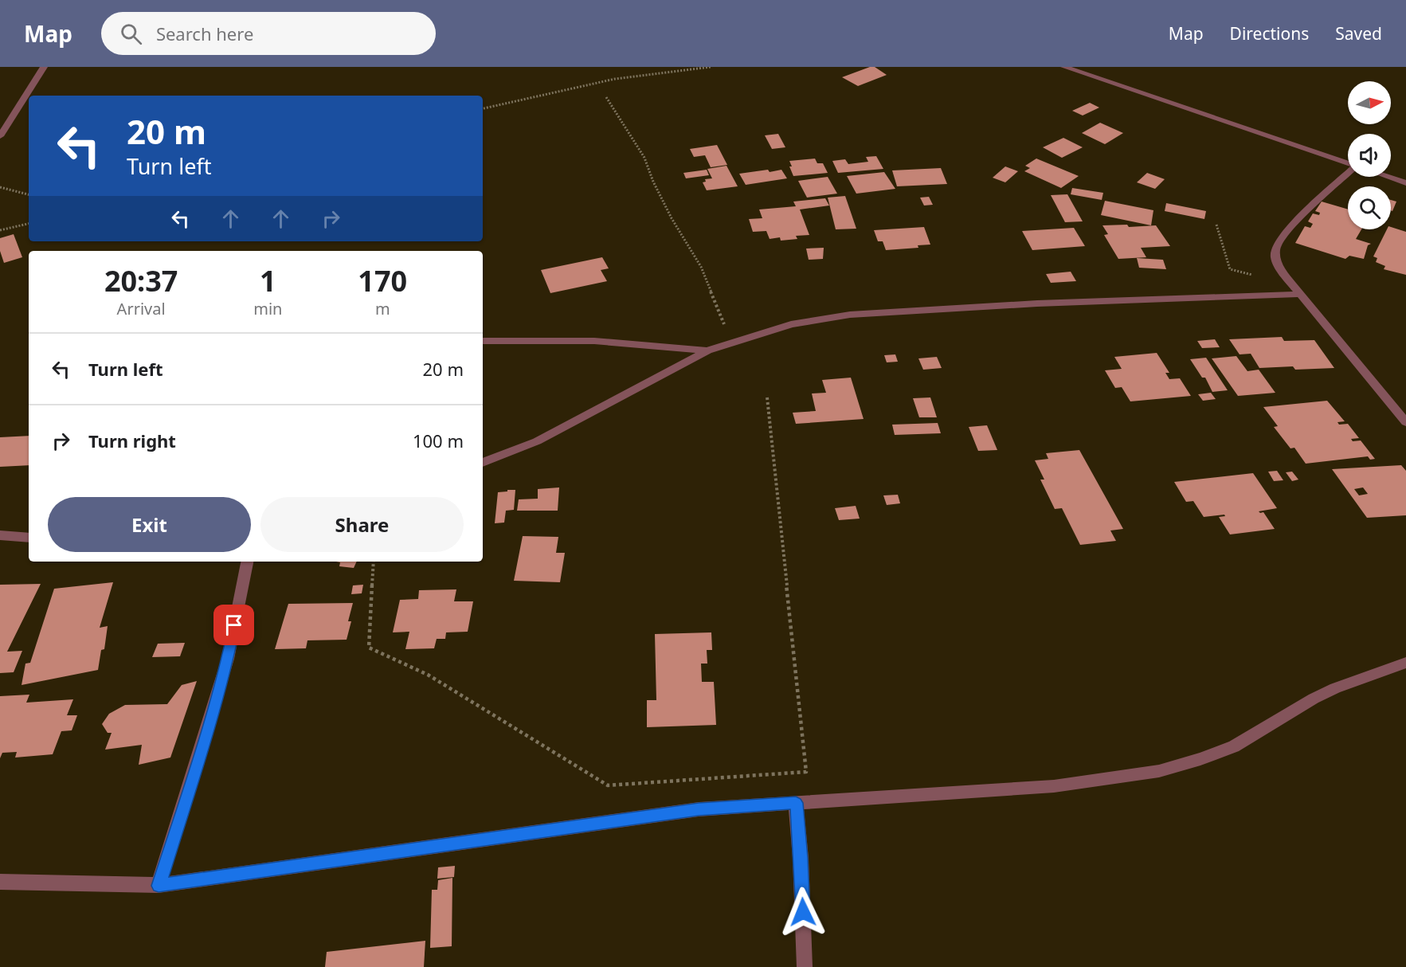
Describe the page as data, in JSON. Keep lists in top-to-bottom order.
{
  "north": "right",
  "page": {
    "header": "Map",
    "search": "Search here",
    "nav": ["Map", "Directions", "Saved"],
    "turn": ["20 m", "Turn left"],
    "eta": [
      "20:37",
      "Arrival",
      "1",
      "min",
      "170",
      "m"
    ],
    "list": [
      {
        "name": "Turn left",
        "value": "20 m"
      },
      {
        "name": "Turn right",
        "value": "100 m"
      }
    ],
    "buttons": ["Exit", "Share"]
  }
}
